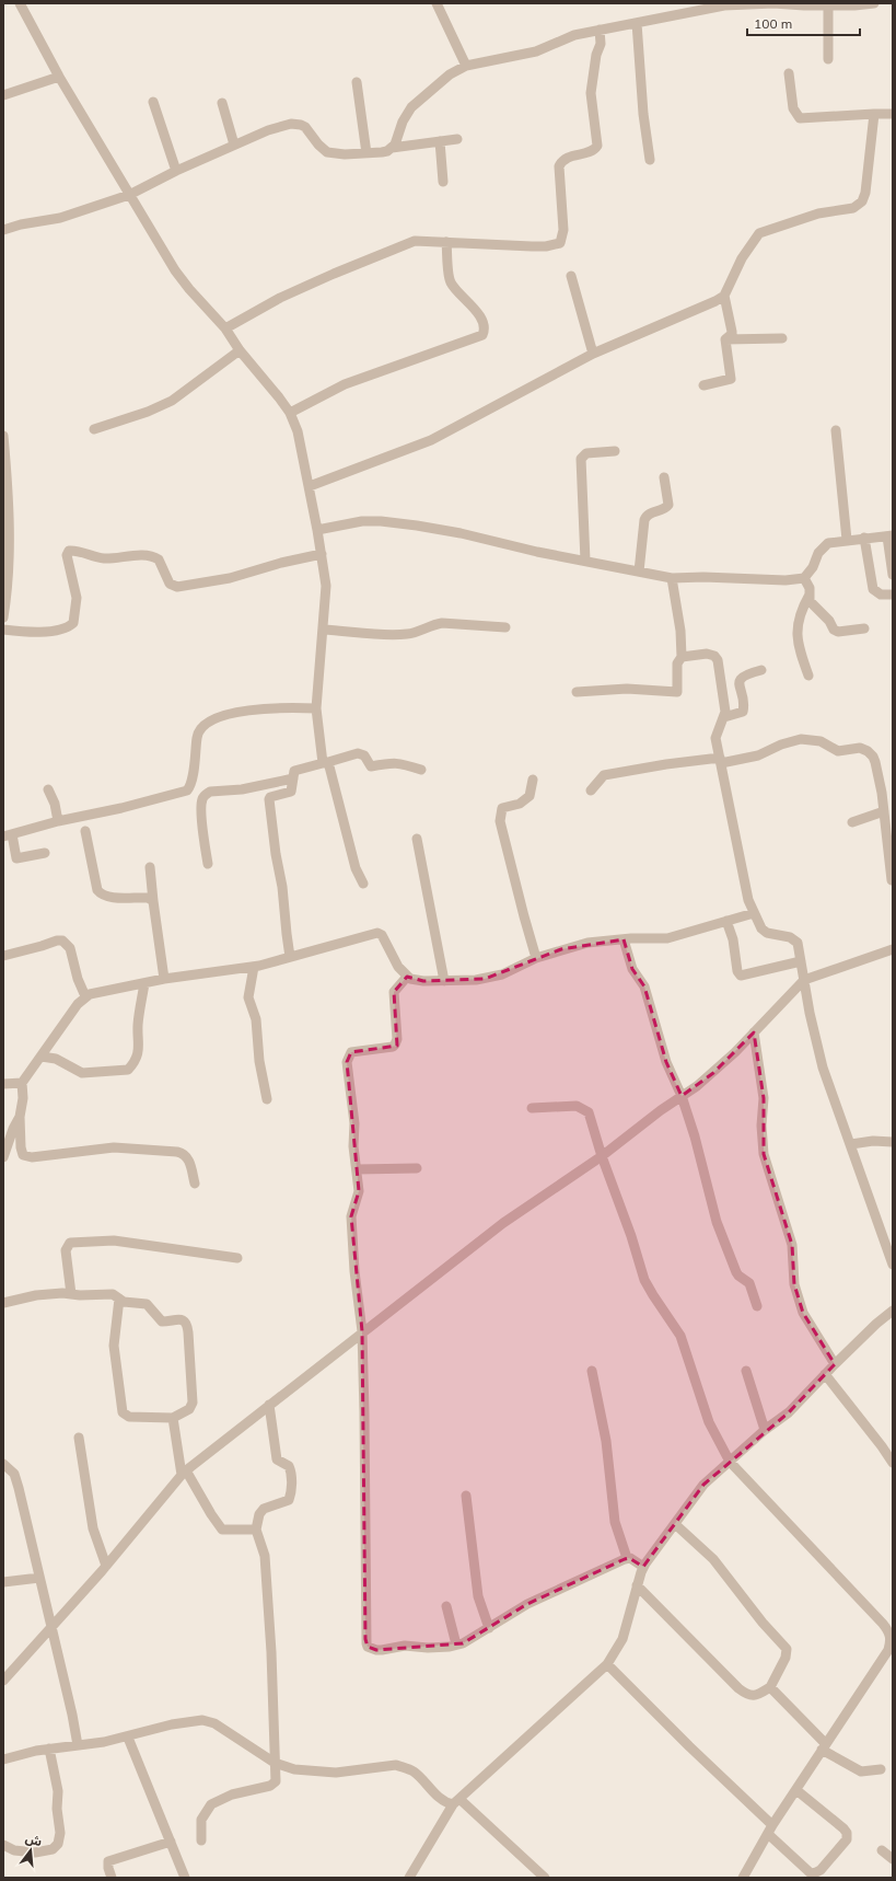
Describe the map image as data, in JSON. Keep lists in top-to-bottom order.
{
  "scale_bar": "100 m",
  "north": "top"
}
